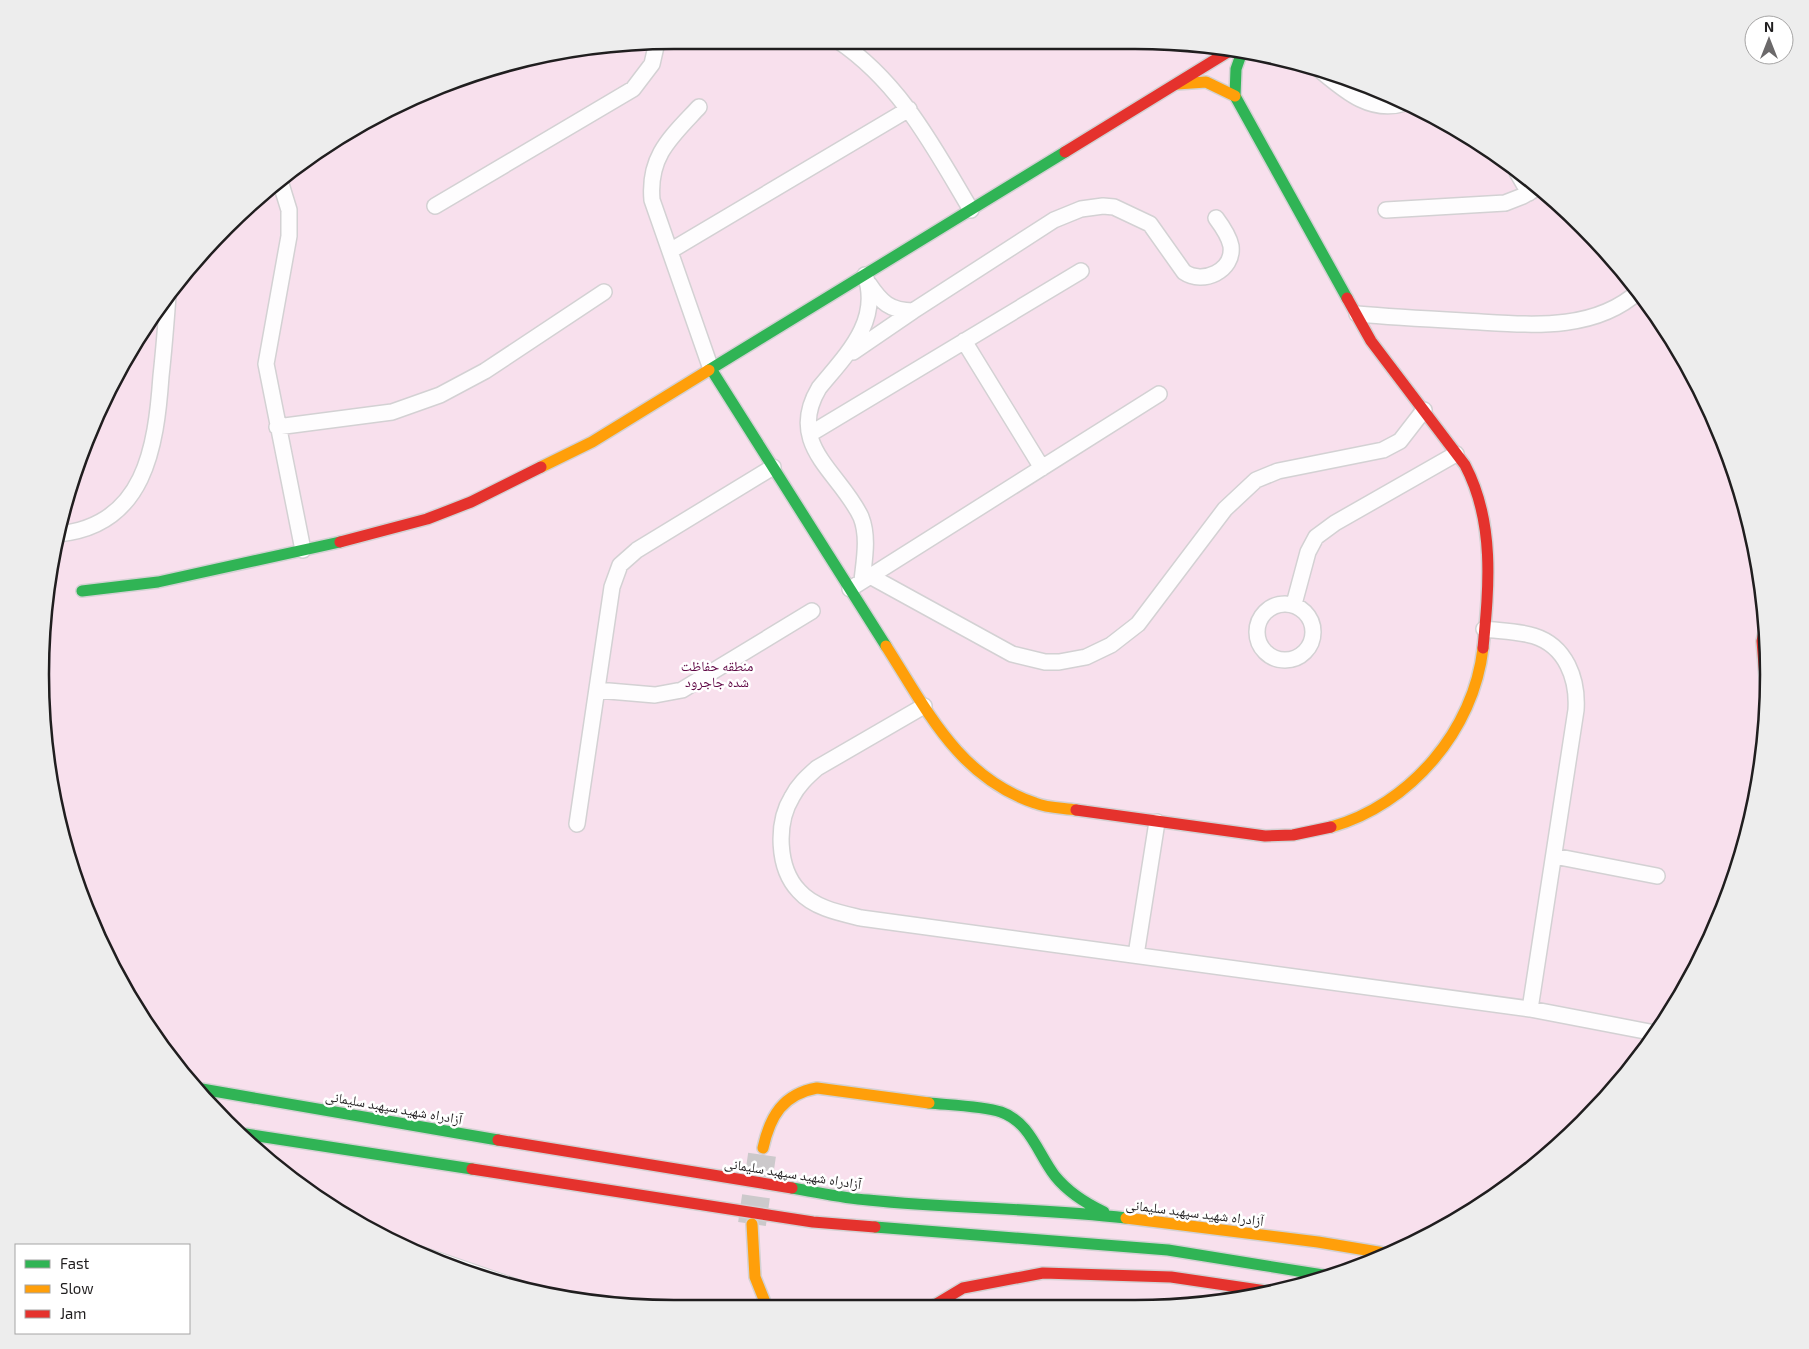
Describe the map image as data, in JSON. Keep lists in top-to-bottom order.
{
  "streets": {
    "main road": ["آزادراه شهید سپهبد سلیمانی"]
  },
  "parks": ["منطقه حفاظت شده جاجرود"],
  "legend": ["Fast", "Slow", "Jam"],
  "north": "top"
}
